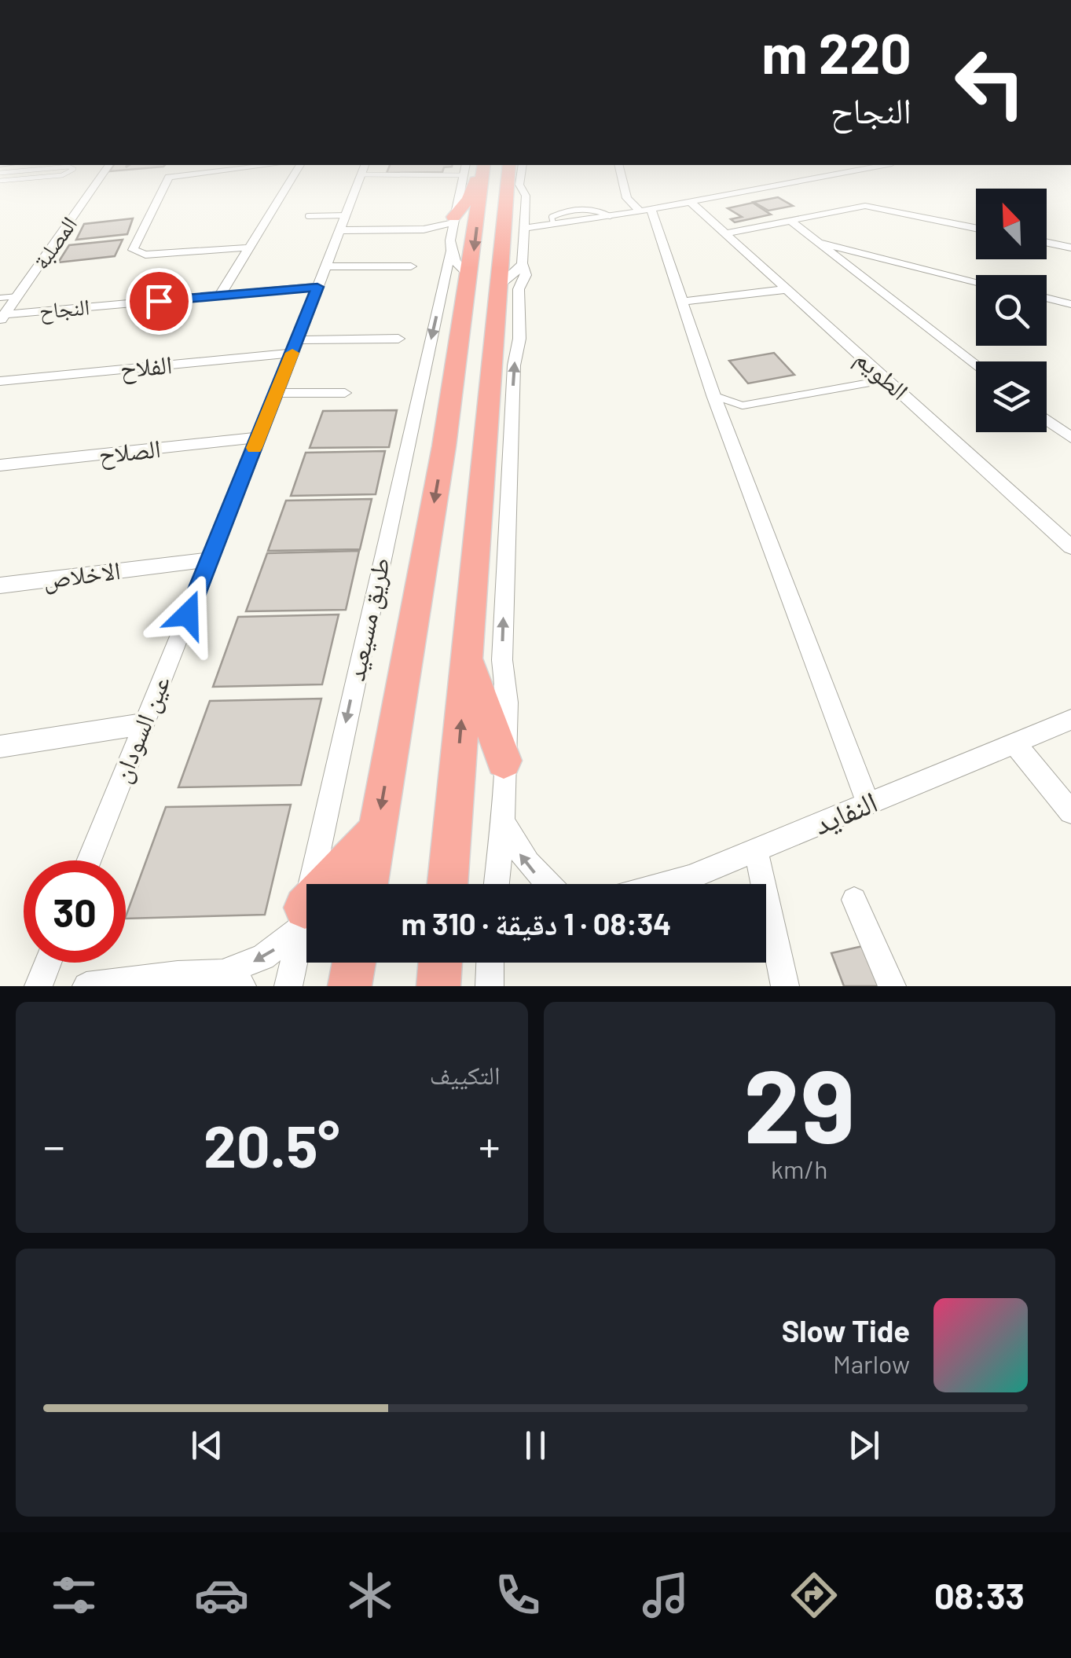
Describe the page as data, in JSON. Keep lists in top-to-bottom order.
{
  "streets": {
    "highway": ["طريق مسيعيد"],
    "street": [
      "المصلبة",
      "النجاح",
      "الفلاح",
      "الطويم",
      "الصلاح",
      "الاخلاص",
      "عين السودان",
      "النفايد"
    ]
  },
  "crossings": [
    ["المصلبة", "النجاح"],
    ["النجاح", "عين السودان"],
    ["الفلاح", "عين السودان"],
    ["الصلاح", "عين السودان"],
    ["الاخلاص", "عين السودان"]
  ],
  "north": "top left",
  "page": {
    "turn": ["220 m", "النجاح"],
    "limit": "30",
    "trip": "08:34 · 1 دقيقة · 310 m",
    "tile": [
      ["29", "km/h"],
      "التكييف"
    ],
    "heat": ["−", "20.5°", "+"],
    "song": ["Slow Tide", "Marlow"],
    "tabs": "08:33"
  }
}
